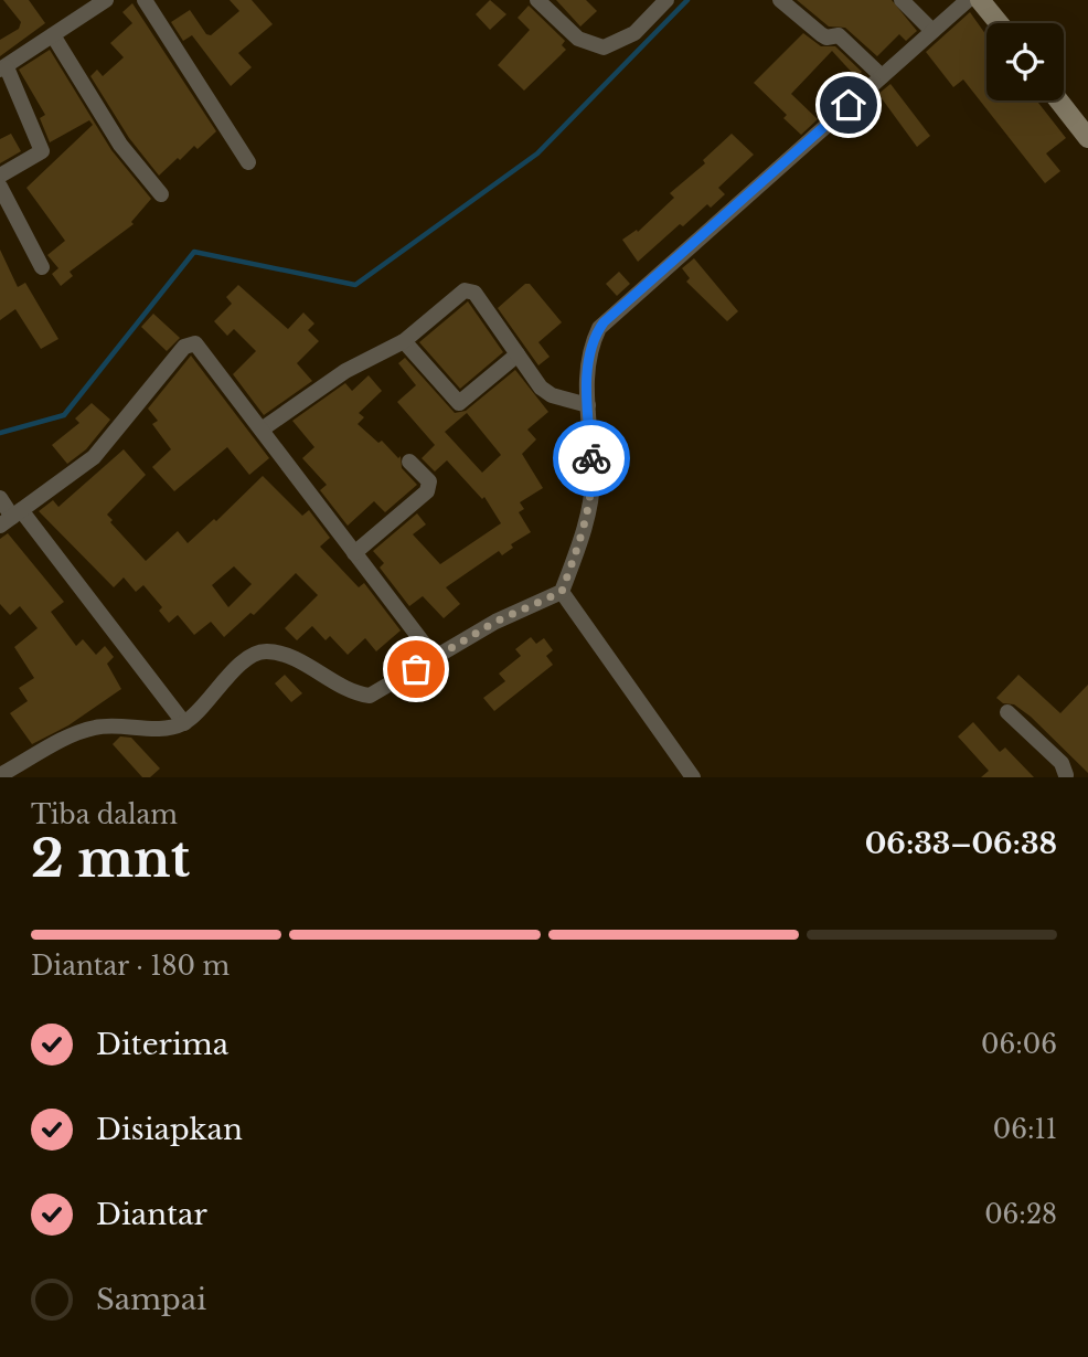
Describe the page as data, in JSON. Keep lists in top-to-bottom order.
{
  "page": {
    "heading": ["2 mnt", "Tiba dalam", "06:33–06:38"],
    "bar": "Diantar · 180 m",
    "list": [
      ["Diterima", "06:06"],
      ["Disiapkan", "06:11"],
      ["Diantar", "06:28"],
      "Sampai"
    ]
  }
}
